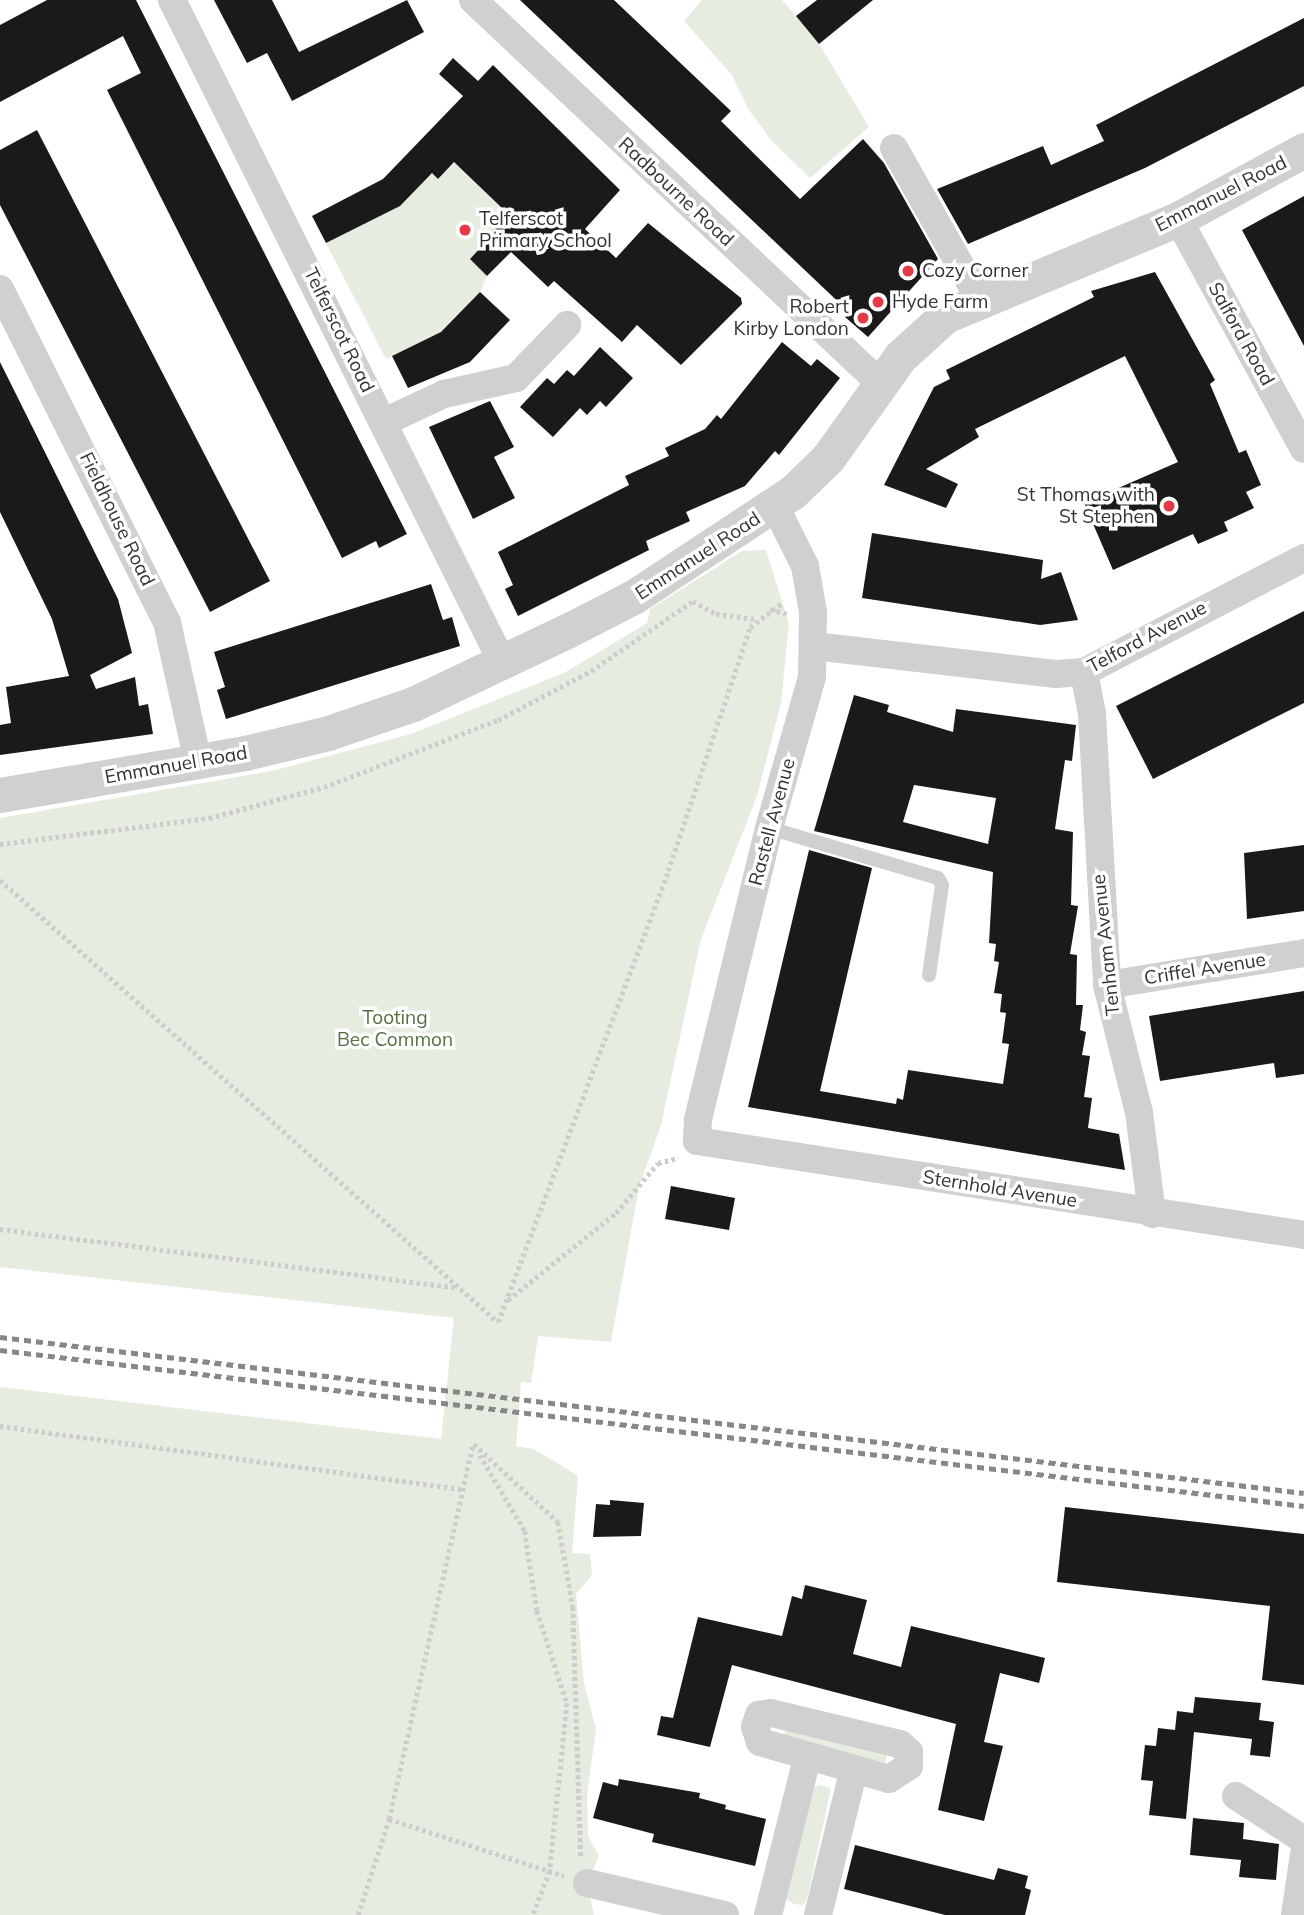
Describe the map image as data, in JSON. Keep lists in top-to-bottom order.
{
  "streets": {
    "street": [
      "Radbourne Road",
      "Emmanuel Road",
      "Telferscot Road",
      "Salford Road",
      "Fieldhouse Road",
      "Telford Avenue",
      "Rastell Avenue",
      "Tenham Avenue",
      "Criffel Avenue",
      "Sternhold Avenue"
    ]
  },
  "crossings": [
    ["Radbourne Road", "Emmanuel Road"],
    ["Emmanuel Road", "Telferscot Road"],
    ["Emmanuel Road", "Salford Road"],
    ["Emmanuel Road", "Fieldhouse Road"],
    ["Emmanuel Road", "Rastell Avenue"],
    ["Telford Avenue", "Rastell Avenue"],
    ["Telford Avenue", "Tenham Avenue"],
    ["Rastell Avenue", "Sternhold Avenue"],
    ["Tenham Avenue", "Criffel Avenue"],
    ["Tenham Avenue", "Sternhold Avenue"]
  ],
  "parks": ["Tooting Bec Common"],
  "places": [
    "Telferscot Primary School",
    "Cozy Corner",
    "Hyde Farm",
    "Robert Kirby London",
    "St Thomas with St Stephen"
  ]
}
